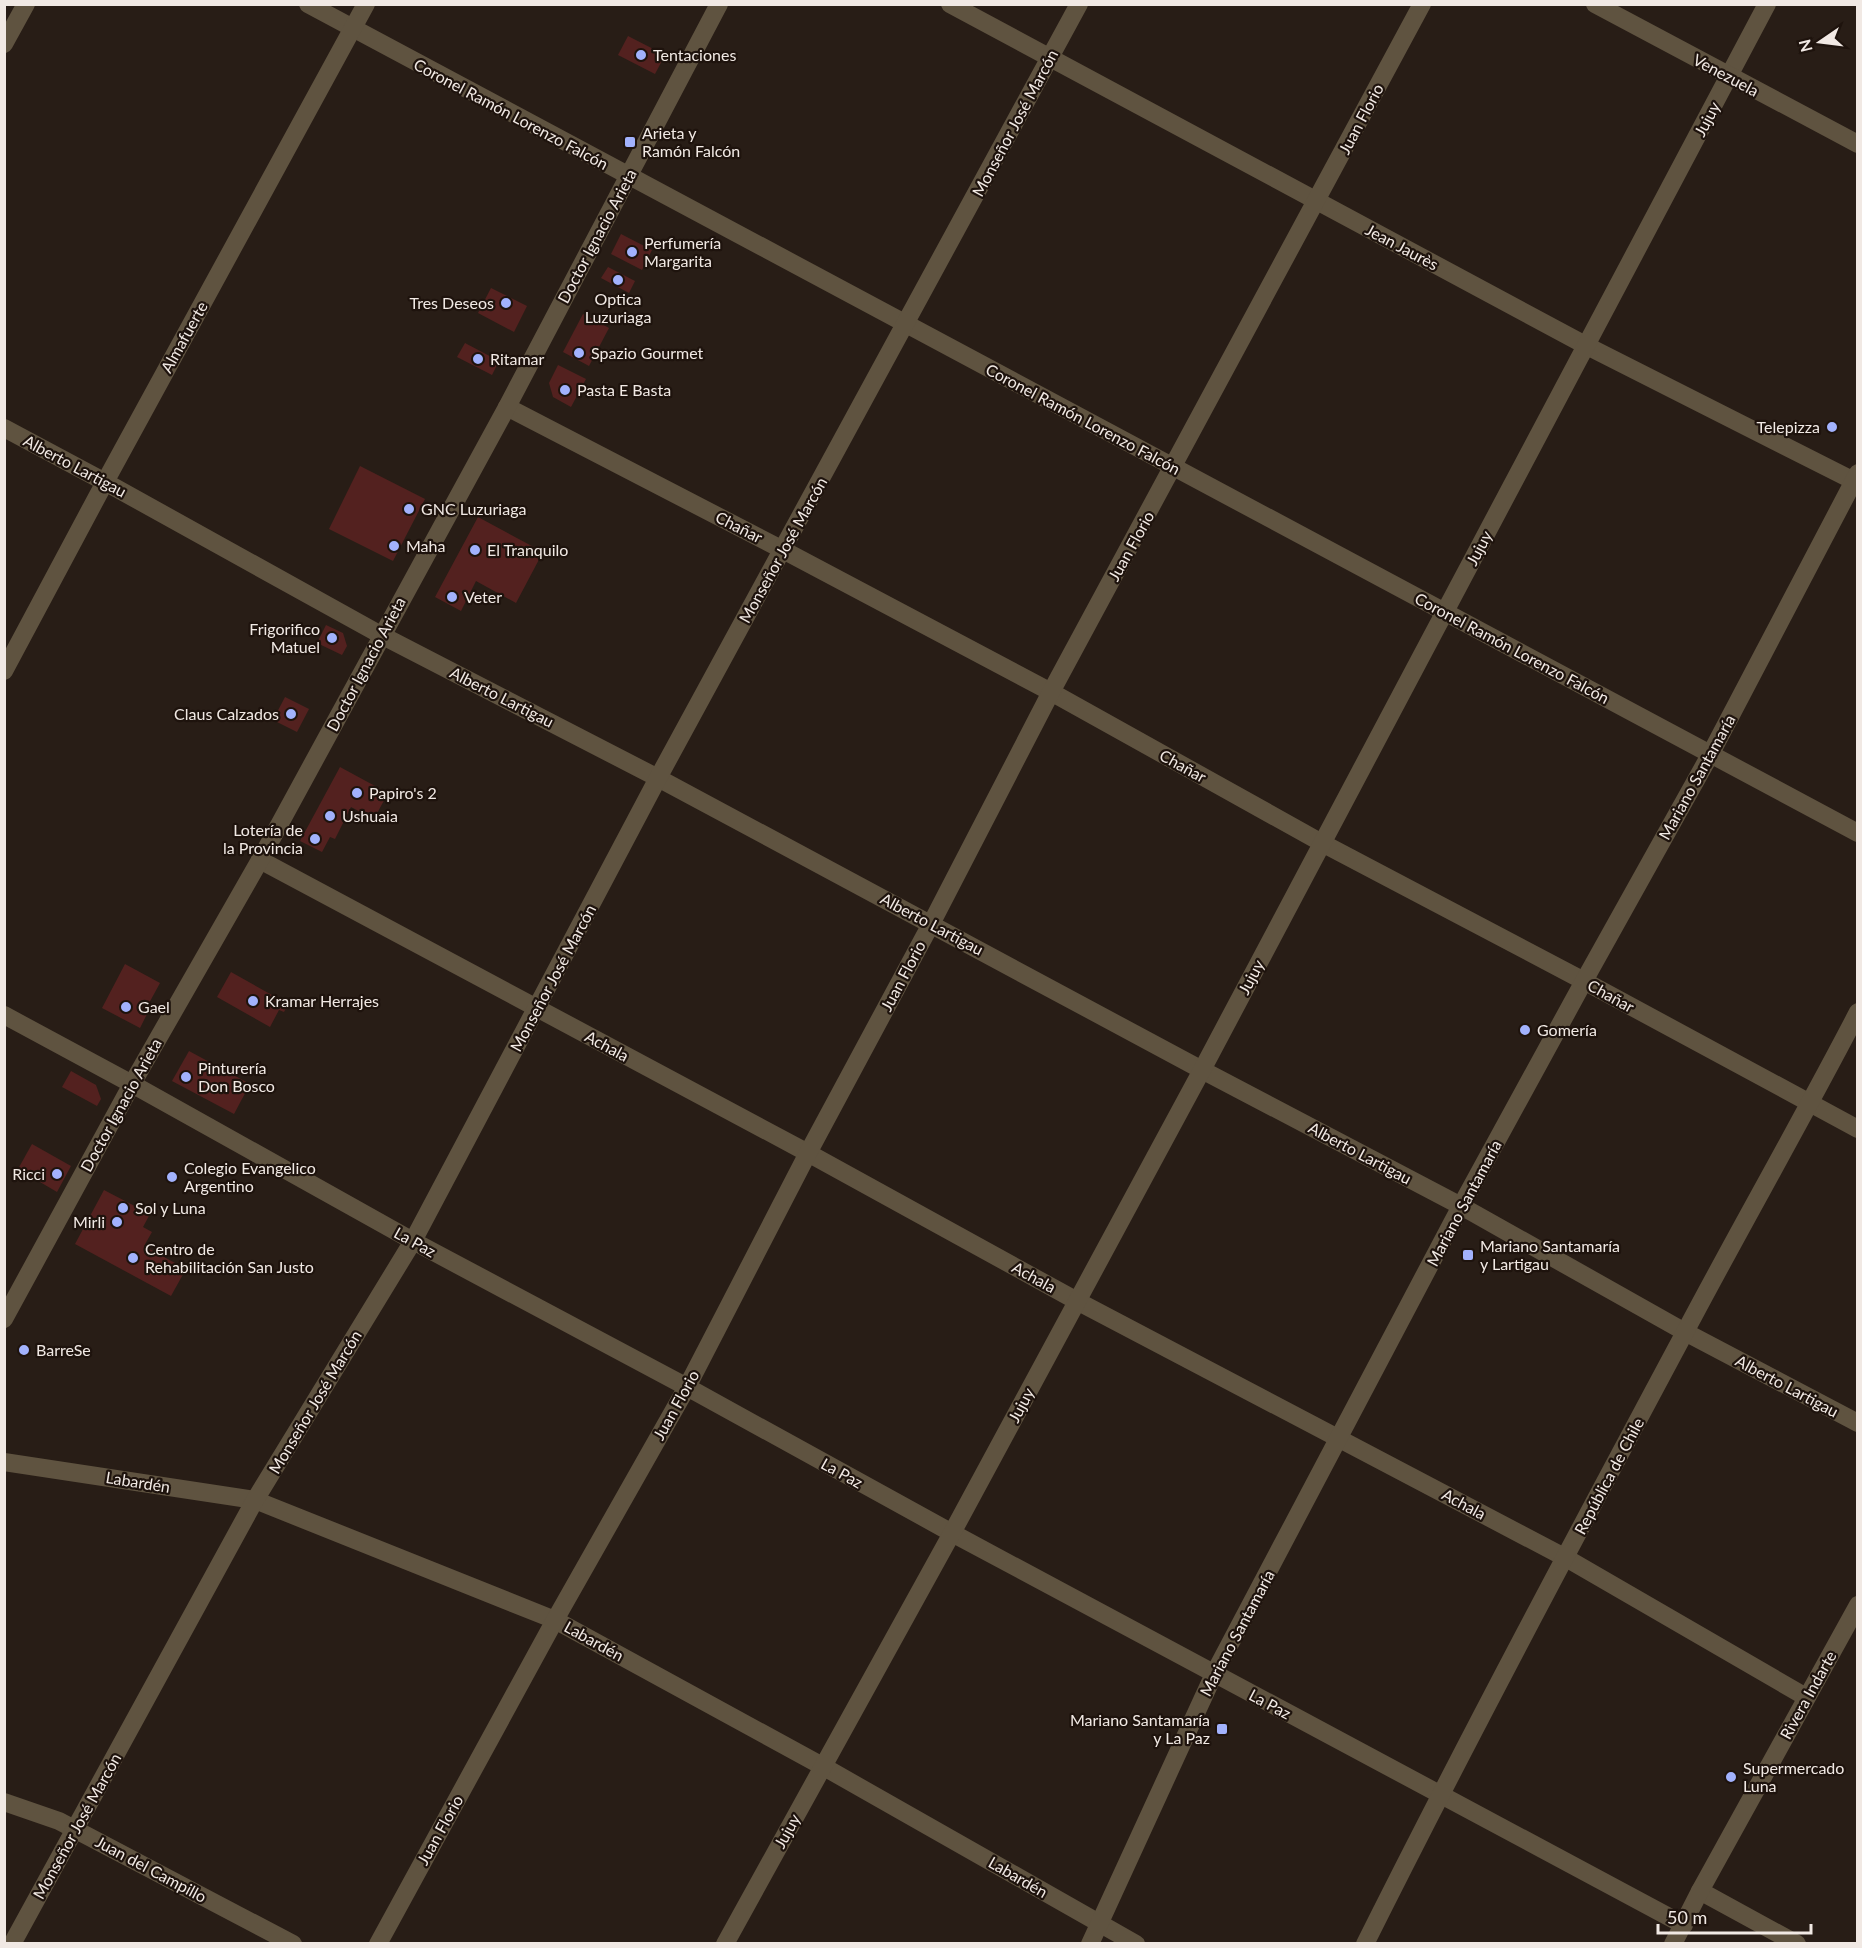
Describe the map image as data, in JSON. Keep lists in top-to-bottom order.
{
  "streets": {
    "street": [
      "Venezuela",
      "Coronel Ramón Lorenzo Falcón",
      "Juan Florio",
      "Jujuy",
      "Monseñor José Marcón",
      "Doctor Ignacio Arieta",
      "Jean Jaurès",
      "Almafuerte",
      "Alberto Lartigau",
      "Chañar",
      "Mariano Santamaría",
      "Achala",
      "La Paz",
      "República de Chile",
      "Labardén",
      "Rivera Indarte",
      "Juan del Campillo"
    ]
  },
  "crossings": [
    ["Venezuela", "Jujuy"],
    ["Coronel Ramón Lorenzo Falcón", "Juan Florio"],
    ["Coronel Ramón Lorenzo Falcón", "Jujuy"],
    ["Coronel Ramón Lorenzo Falcón", "Monseñor José Marcón"],
    ["Coronel Ramón Lorenzo Falcón", "Doctor Ignacio Arieta"],
    ["Coronel Ramón Lorenzo Falcón", "Almafuerte"],
    ["Coronel Ramón Lorenzo Falcón", "Mariano Santamaría"],
    ["Juan Florio", "Jean Jaurès"],
    ["Juan Florio", "Alberto Lartigau"],
    ["Juan Florio", "Chañar"],
    ["Juan Florio", "Achala"],
    ["Juan Florio", "La Paz"],
    ["Juan Florio", "Labardén"],
    ["Jujuy", "Jean Jaurès"],
    ["Jujuy", "Alberto Lartigau"],
    ["Jujuy", "Chañar"],
    ["Jujuy", "Achala"],
    ["Jujuy", "La Paz"],
    ["Jujuy", "Labardén"],
    ["Monseñor José Marcón", "Jean Jaurès"],
    ["Monseñor José Marcón", "Alberto Lartigau"],
    ["Monseñor José Marcón", "Chañar"],
    ["Monseñor José Marcón", "Achala"],
    ["Monseñor José Marcón", "La Paz"],
    ["Monseñor José Marcón", "Labardén"],
    ["Monseñor José Marcón", "Juan del Campillo"],
    ["Doctor Ignacio Arieta", "Alberto Lartigau"],
    ["Doctor Ignacio Arieta", "Chañar"],
    ["Doctor Ignacio Arieta", "Achala"],
    ["Doctor Ignacio Arieta", "La Paz"],
    ["Jean Jaurès", "Mariano Santamaría"],
    ["Almafuerte", "Alberto Lartigau"],
    ["Alberto Lartigau", "Mariano Santamaría"],
    ["Alberto Lartigau", "República de Chile"],
    ["Chañar", "Mariano Santamaría"],
    ["Chañar", "República de Chile"],
    ["Mariano Santamaría", "Achala"],
    ["Mariano Santamaría", "La Paz"],
    ["Mariano Santamaría", "Labardén"],
    ["Achala", "República de Chile"],
    ["Achala", "Rivera Indarte"],
    ["La Paz", "República de Chile"],
    ["La Paz", "Rivera Indarte"]
  ],
  "places": {
    "other": [
      "Tentaciones",
      "Perfumería Margarita",
      "Optica Luzuriaga",
      "Tres Deseos",
      "Spazio Gourmet",
      "Ritamar",
      "Pasta E Basta",
      "Telepizza",
      "GNC Luzuriaga",
      "Maha",
      "El Tranquilo",
      "Veter",
      "Frigorifico Matuel",
      "Claus Calzados",
      "Papiro's 2",
      "Ushuaia",
      "Lotería de la Provincia",
      "Kramar Herrajes",
      "Gael",
      "Gomería",
      "Pinturería Don Bosco",
      "Ricci",
      "Colegio Evangelico Argentino",
      "Sol y Luna",
      "Mirli",
      "Centro de Rehabilitación San Justo",
      "BarreSe",
      "Supermercado Luna"
    ],
    "transit": ["Arieta y Ramón Falcón", "Mariano Santamaría y Lartigau", "Mariano Santamaría y La Paz"]
  },
  "scale_bar": "50 m",
  "north": "left"
}
